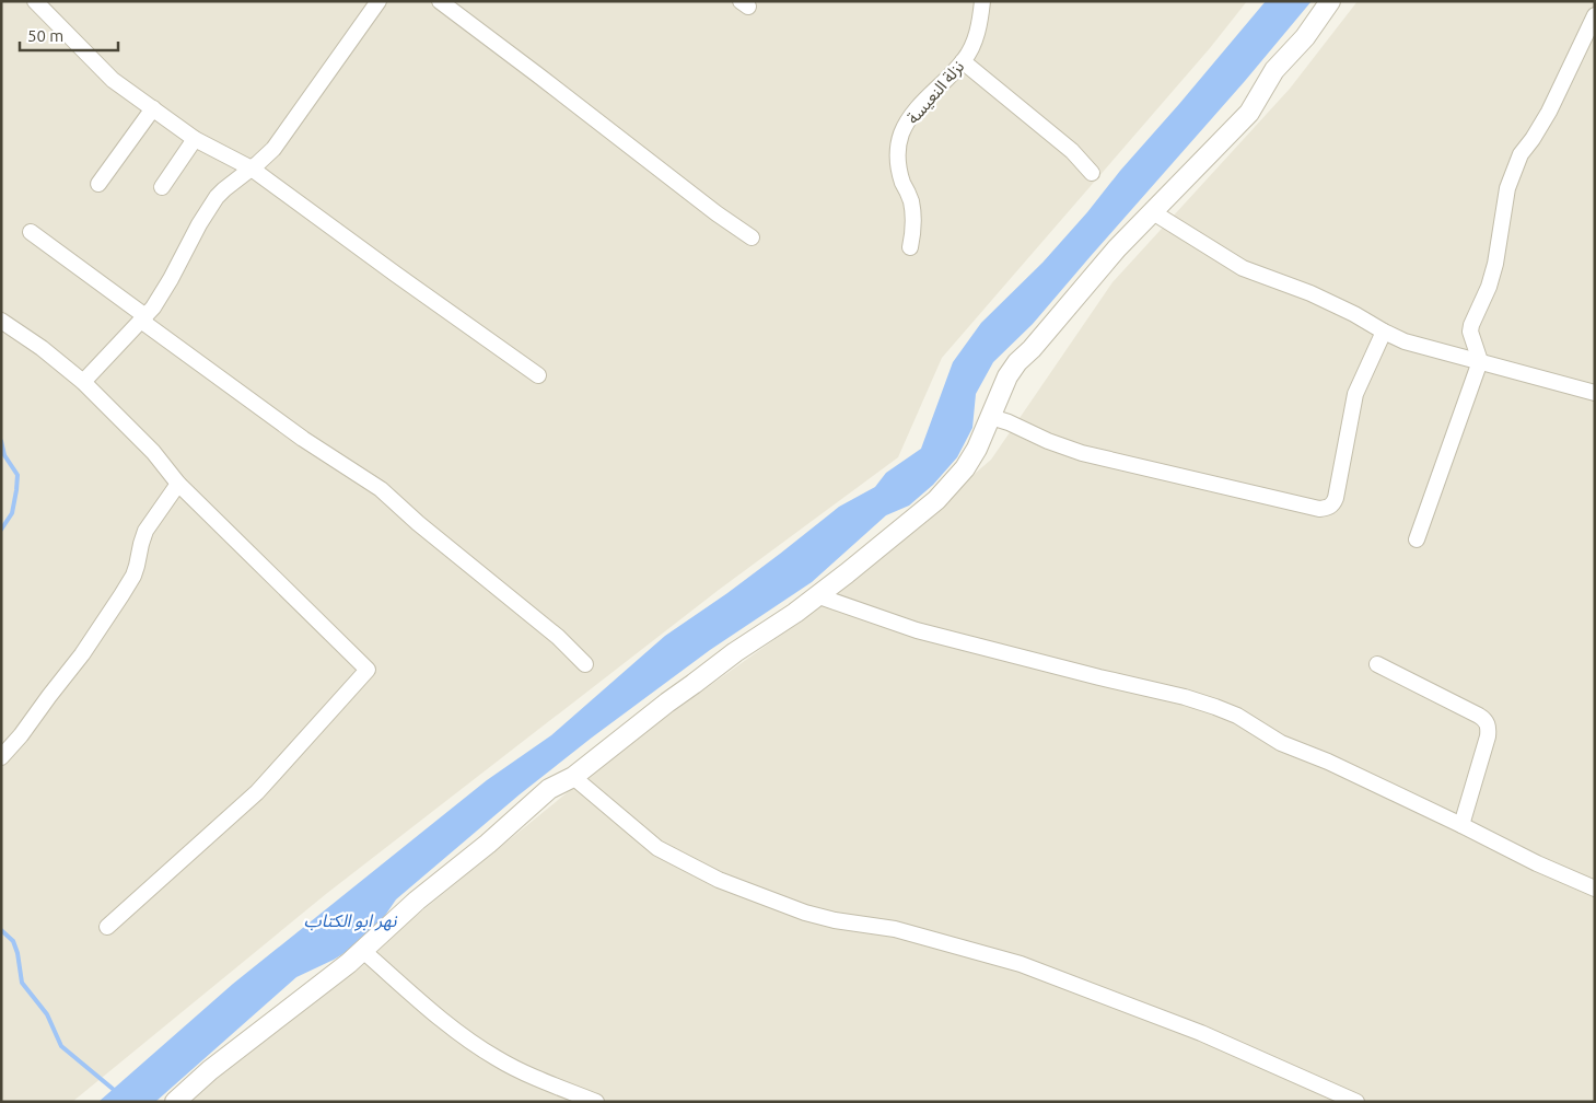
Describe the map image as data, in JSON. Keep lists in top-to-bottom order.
{
  "streets": {
    "street": ["نزلة النعيسة"]
  },
  "water": ["نهر ابو الكتاب"],
  "scale_bar": "50 m"
}
